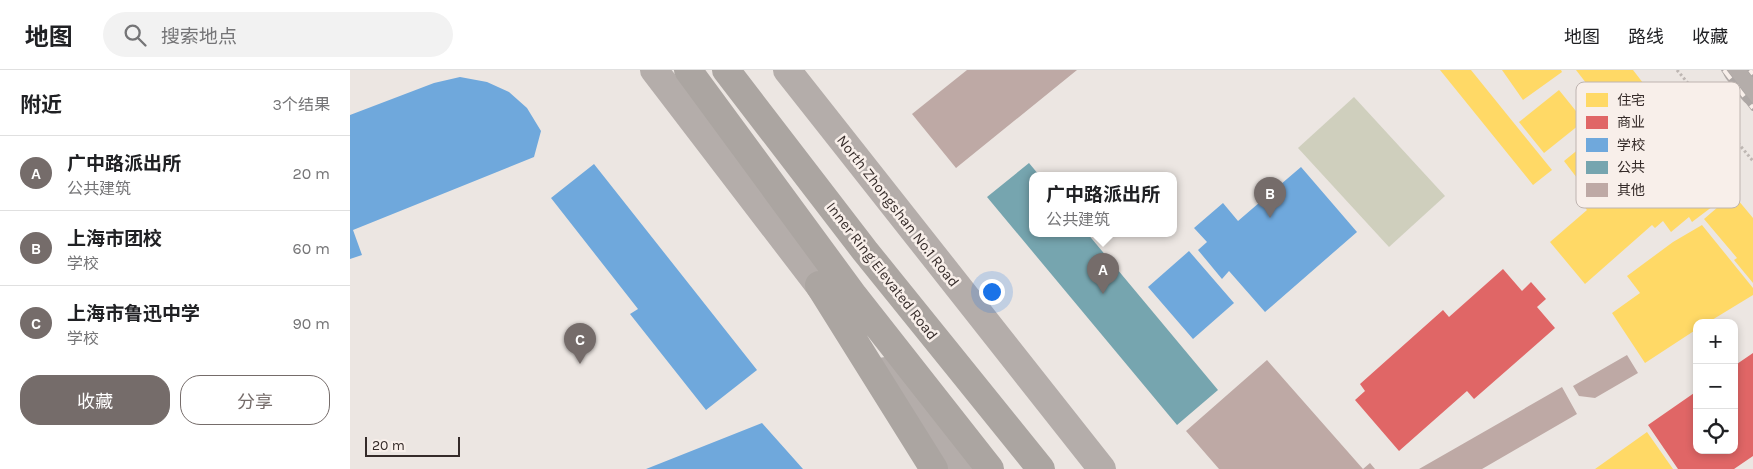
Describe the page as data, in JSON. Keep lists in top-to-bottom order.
{
  "streets": {
    "highway": ["Inner Ring Elevated Road"],
    "main road": ["North Zhongshan No.1 Road"]
  },
  "legend": [
    "住宅",
    "商业",
    "学校",
    "公共",
    "其他"
  ],
  "scale_bar": "20 m",
  "page": {
    "header": "地图",
    "search": "搜索地点",
    "nav": ["地图", "路线", "收藏"],
    "heading": ["附近", "3个结果"],
    "list": [
      {
        "mark": "A",
        "name": "广中路派出所",
        "note": "公共建筑",
        "value": "20 m"
      },
      {
        "mark": "B",
        "name": "上海市团校",
        "note": "学校",
        "value": "60 m"
      },
      {
        "mark": "C",
        "name": "上海市鲁迅中学",
        "note": "学校",
        "value": "90 m"
      }
    ],
    "popup": ["广中路派出所", "公共建筑"],
    "pins": ["B", "A", "C"],
    "map_buttons": ["+", "−"],
    "buttons": ["收藏", "分享"],
    "scale": "20 m"
  }
}
